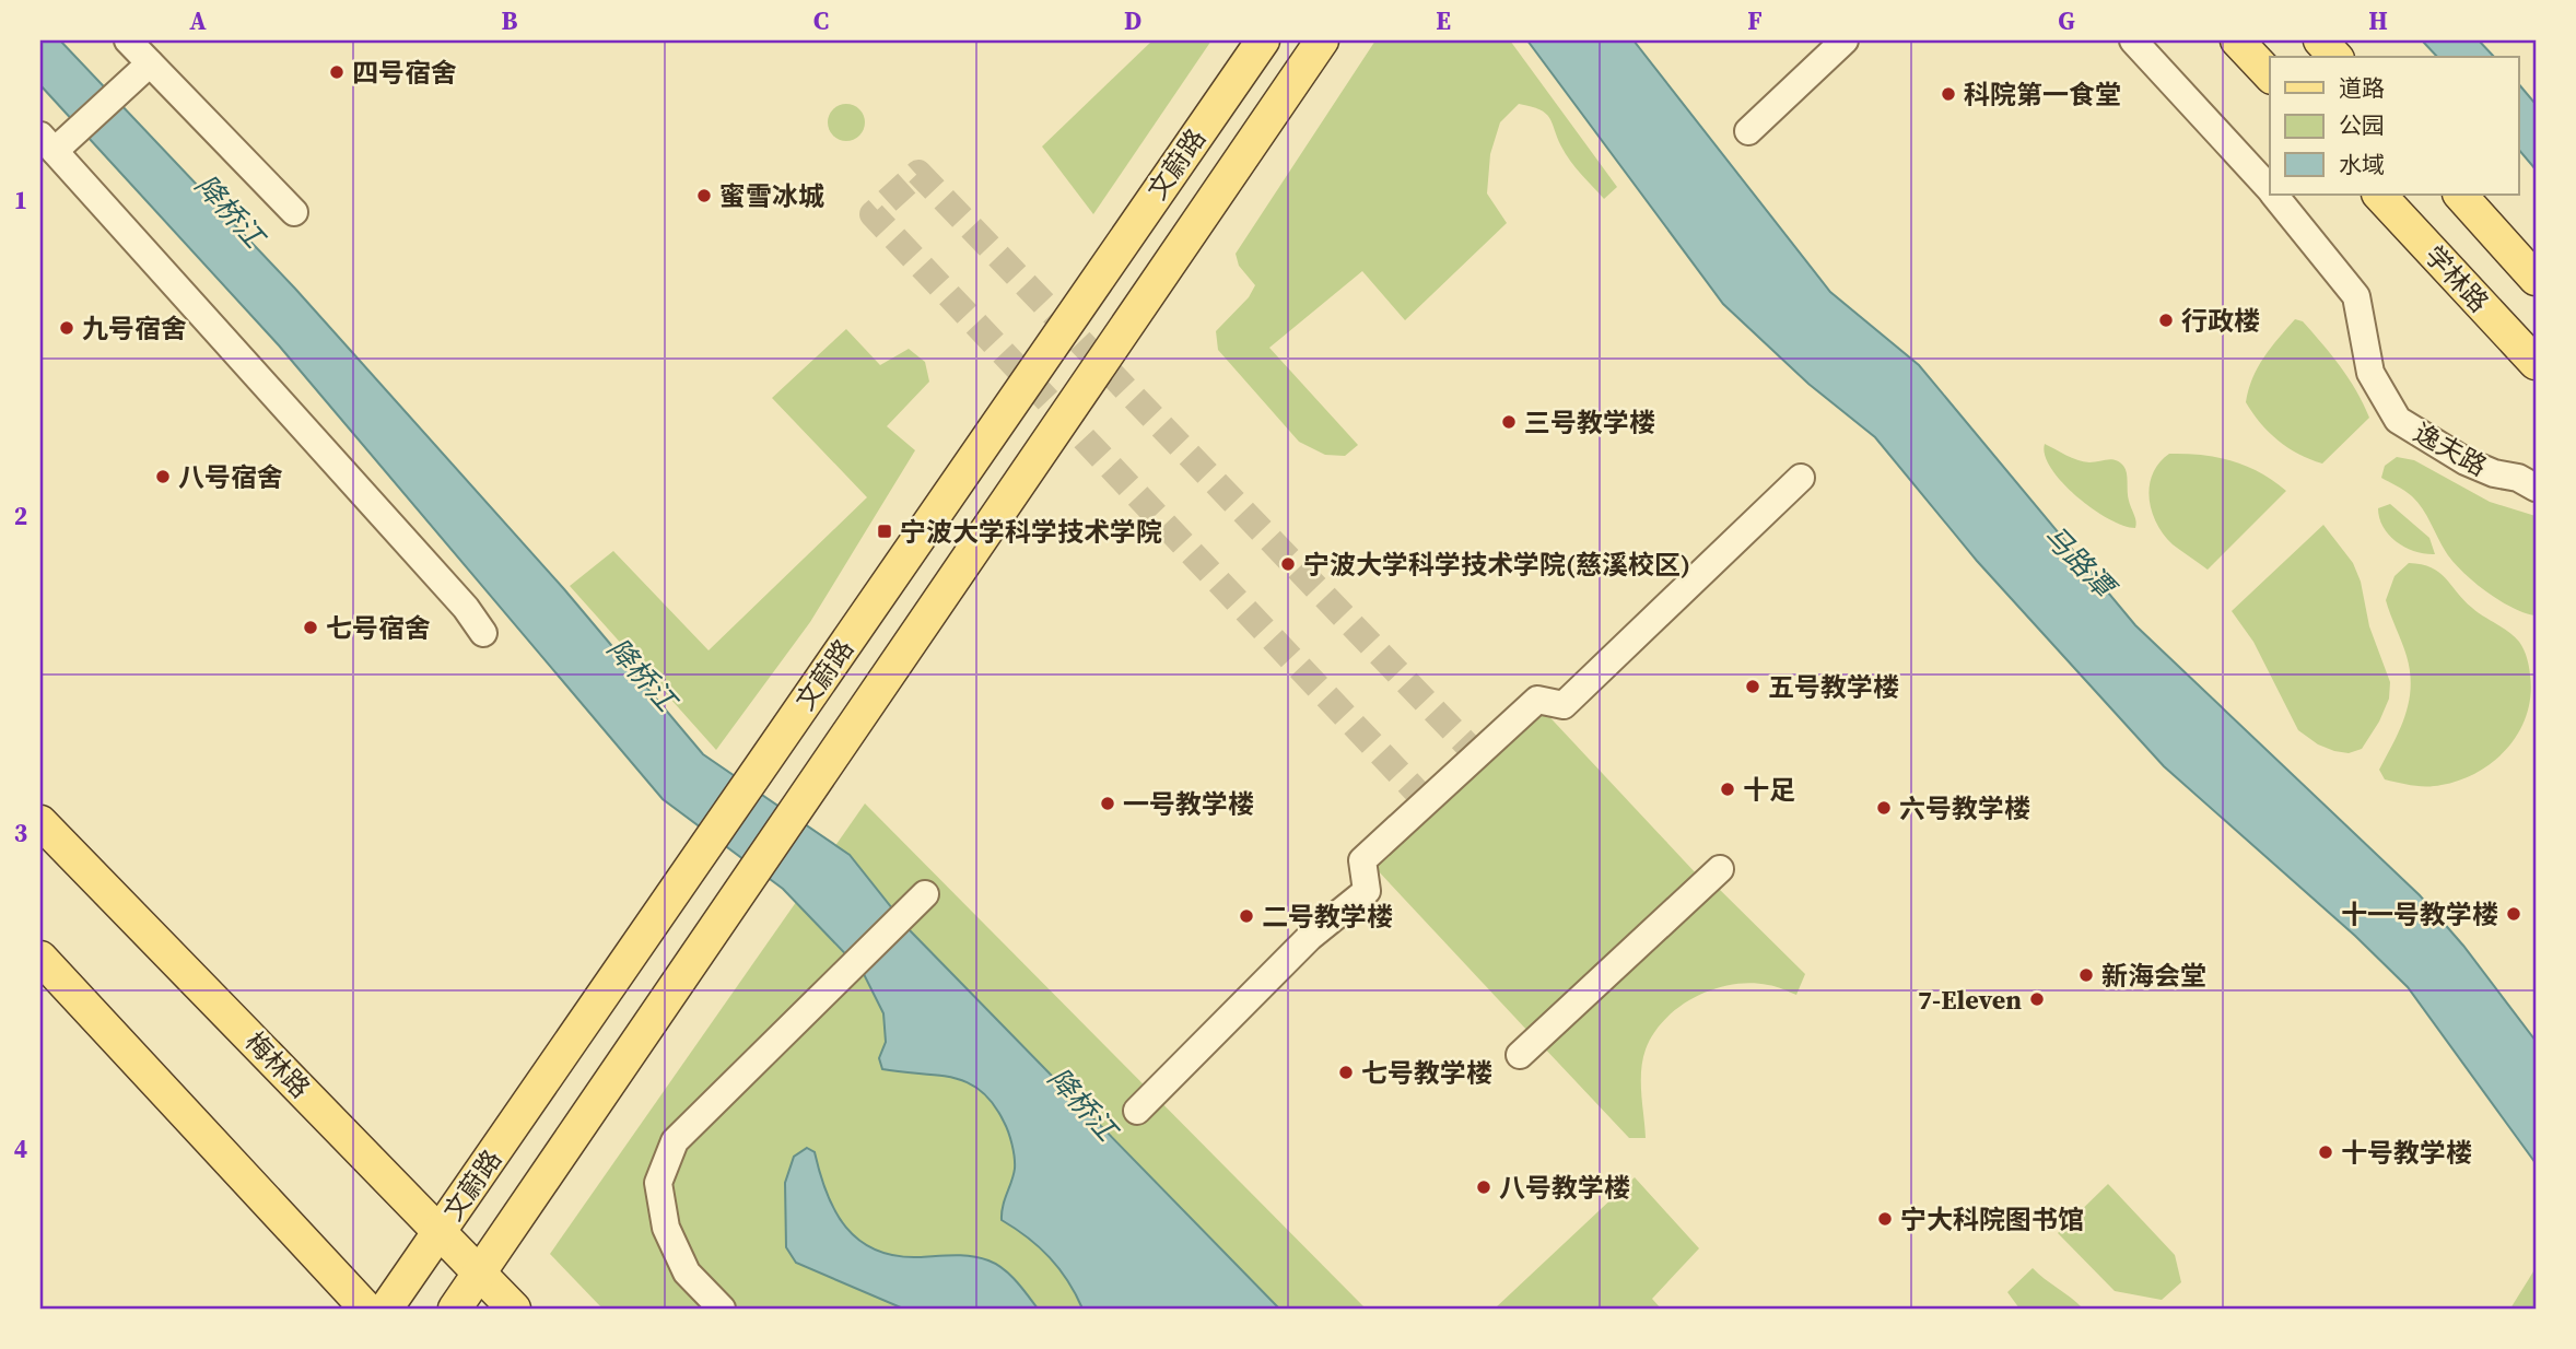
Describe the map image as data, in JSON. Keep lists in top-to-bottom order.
{
  "streets": {
    "main road": ["文蔚路", "学林路", "梅林路"],
    "street": ["逸夫路"]
  },
  "crossings": [
    ["文蔚路", "梅林路"]
  ],
  "water": ["降桥江", "马路潭"],
  "places": {
    "other": [
      "四号宿舍",
      "科院第一食堂",
      "蜜雪冰城",
      "行政楼",
      "九号宿舍",
      "三号教学楼",
      "八号宿舍",
      "宁波大学科学技术学院(慈溪校区)",
      "七号宿舍",
      "五号教学楼",
      "十足",
      "一号教学楼",
      "六号教学楼",
      "十一号教学楼",
      "二号教学楼",
      "新海会堂",
      "7-Eleven",
      "七号教学楼",
      "十号教学楼",
      "八号教学楼",
      "宁大科院图书馆"
    ],
    "transit": ["宁波大学科学技术学院"]
  },
  "legend": ["道路", "公园", "水域"],
  "grid": {
    "columns": [
      "A",
      "B",
      "C",
      "D",
      "E",
      "F",
      "G",
      "H"
    ],
    "rows": [
      "1",
      "2",
      "3",
      "4"
    ]
  }
}
